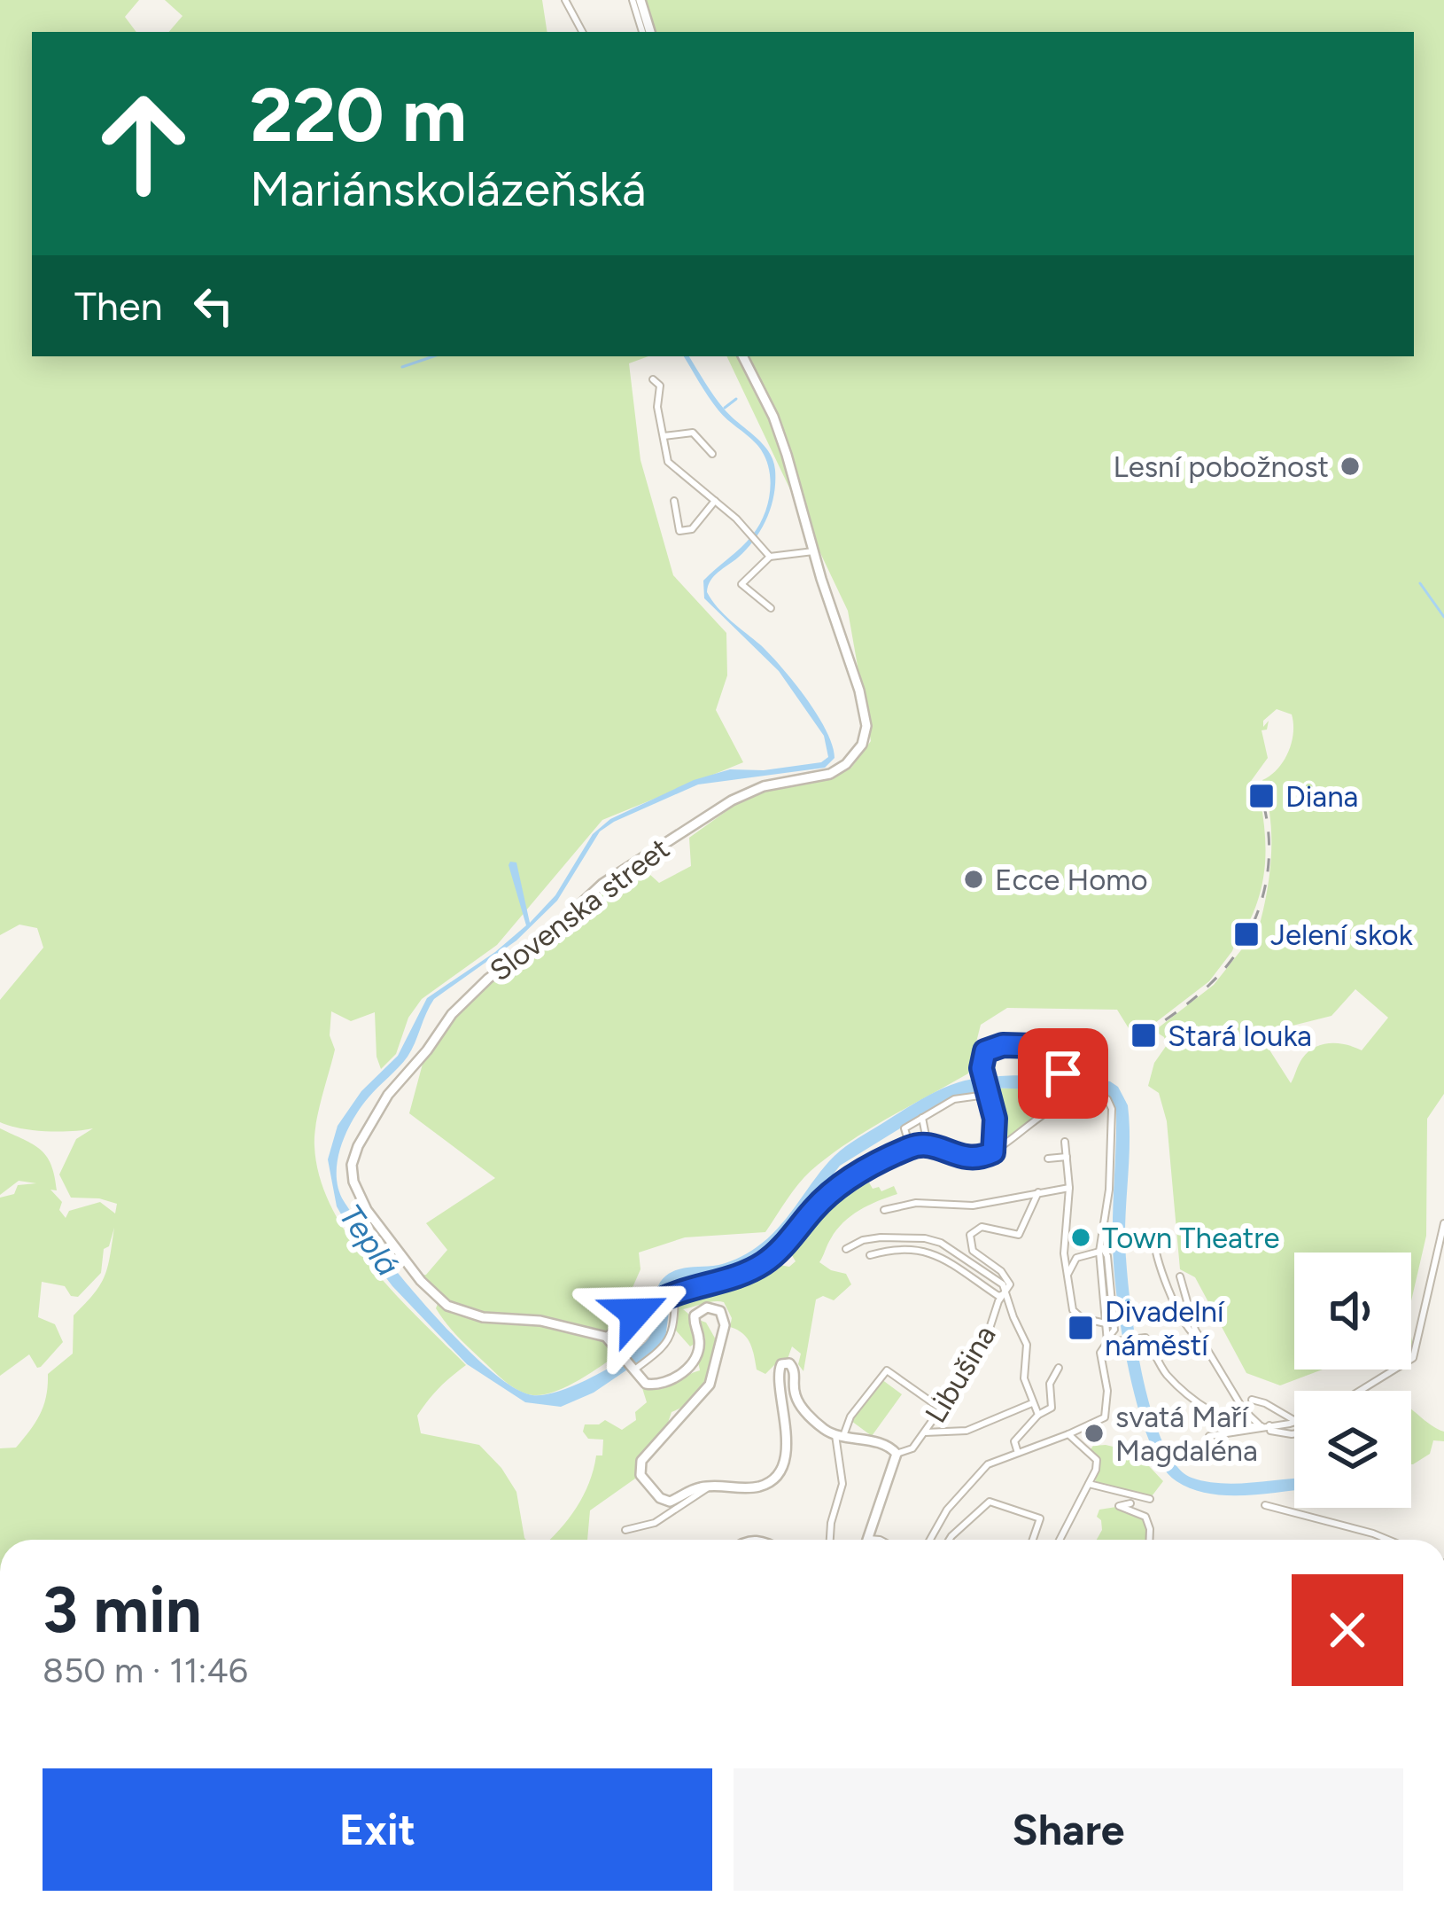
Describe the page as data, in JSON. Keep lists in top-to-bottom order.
{
  "streets": {
    "street": ["Slovenska street", "Libušina"]
  },
  "water": ["Teplá"],
  "places": {
    "other": [
      "Lesní pobožnost",
      "Ecce Homo",
      "Town Theatre",
      "svatá Maří Magdaléna"
    ],
    "transit": [
      "Diana",
      "Jelení skok",
      "Stará louka",
      "Divadelní náměstí"
    ]
  },
  "page": {
    "turn": ["220 m", "Mariánskolázeňská"],
    "then": "Then",
    "heading": ["3 min", "850 m · 11:46"],
    "buttons": ["Exit", "Share"]
  }
}
